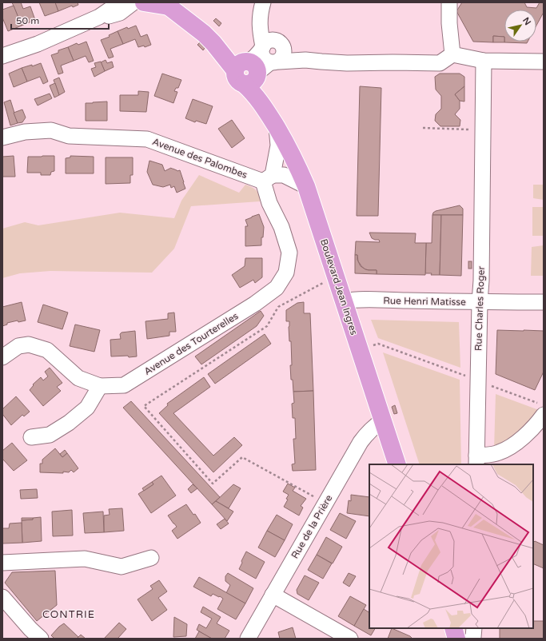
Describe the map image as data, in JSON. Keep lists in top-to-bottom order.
{
  "streets": {
    "main road": ["Boulevard Jean Ingres"],
    "street": [
      "Avenue des Palombes",
      "Rue Henri Matisse",
      "Rue Charles Roger",
      "Avenue des Tourterelles",
      "Rue de la Prière"
    ]
  },
  "crossings": [
    ["Avenue des Palombes", "Boulevard Jean Ingres"],
    ["Avenue des Palombes", "Avenue des Tourterelles"],
    ["Boulevard Jean Ingres", "Rue Henri Matisse"],
    ["Boulevard Jean Ingres", "Rue de la Prière"],
    ["Rue Henri Matisse", "Rue Charles Roger"]
  ],
  "districts": ["CONTRIE"],
  "scale_bar": "50 m",
  "north": "top right"
}
